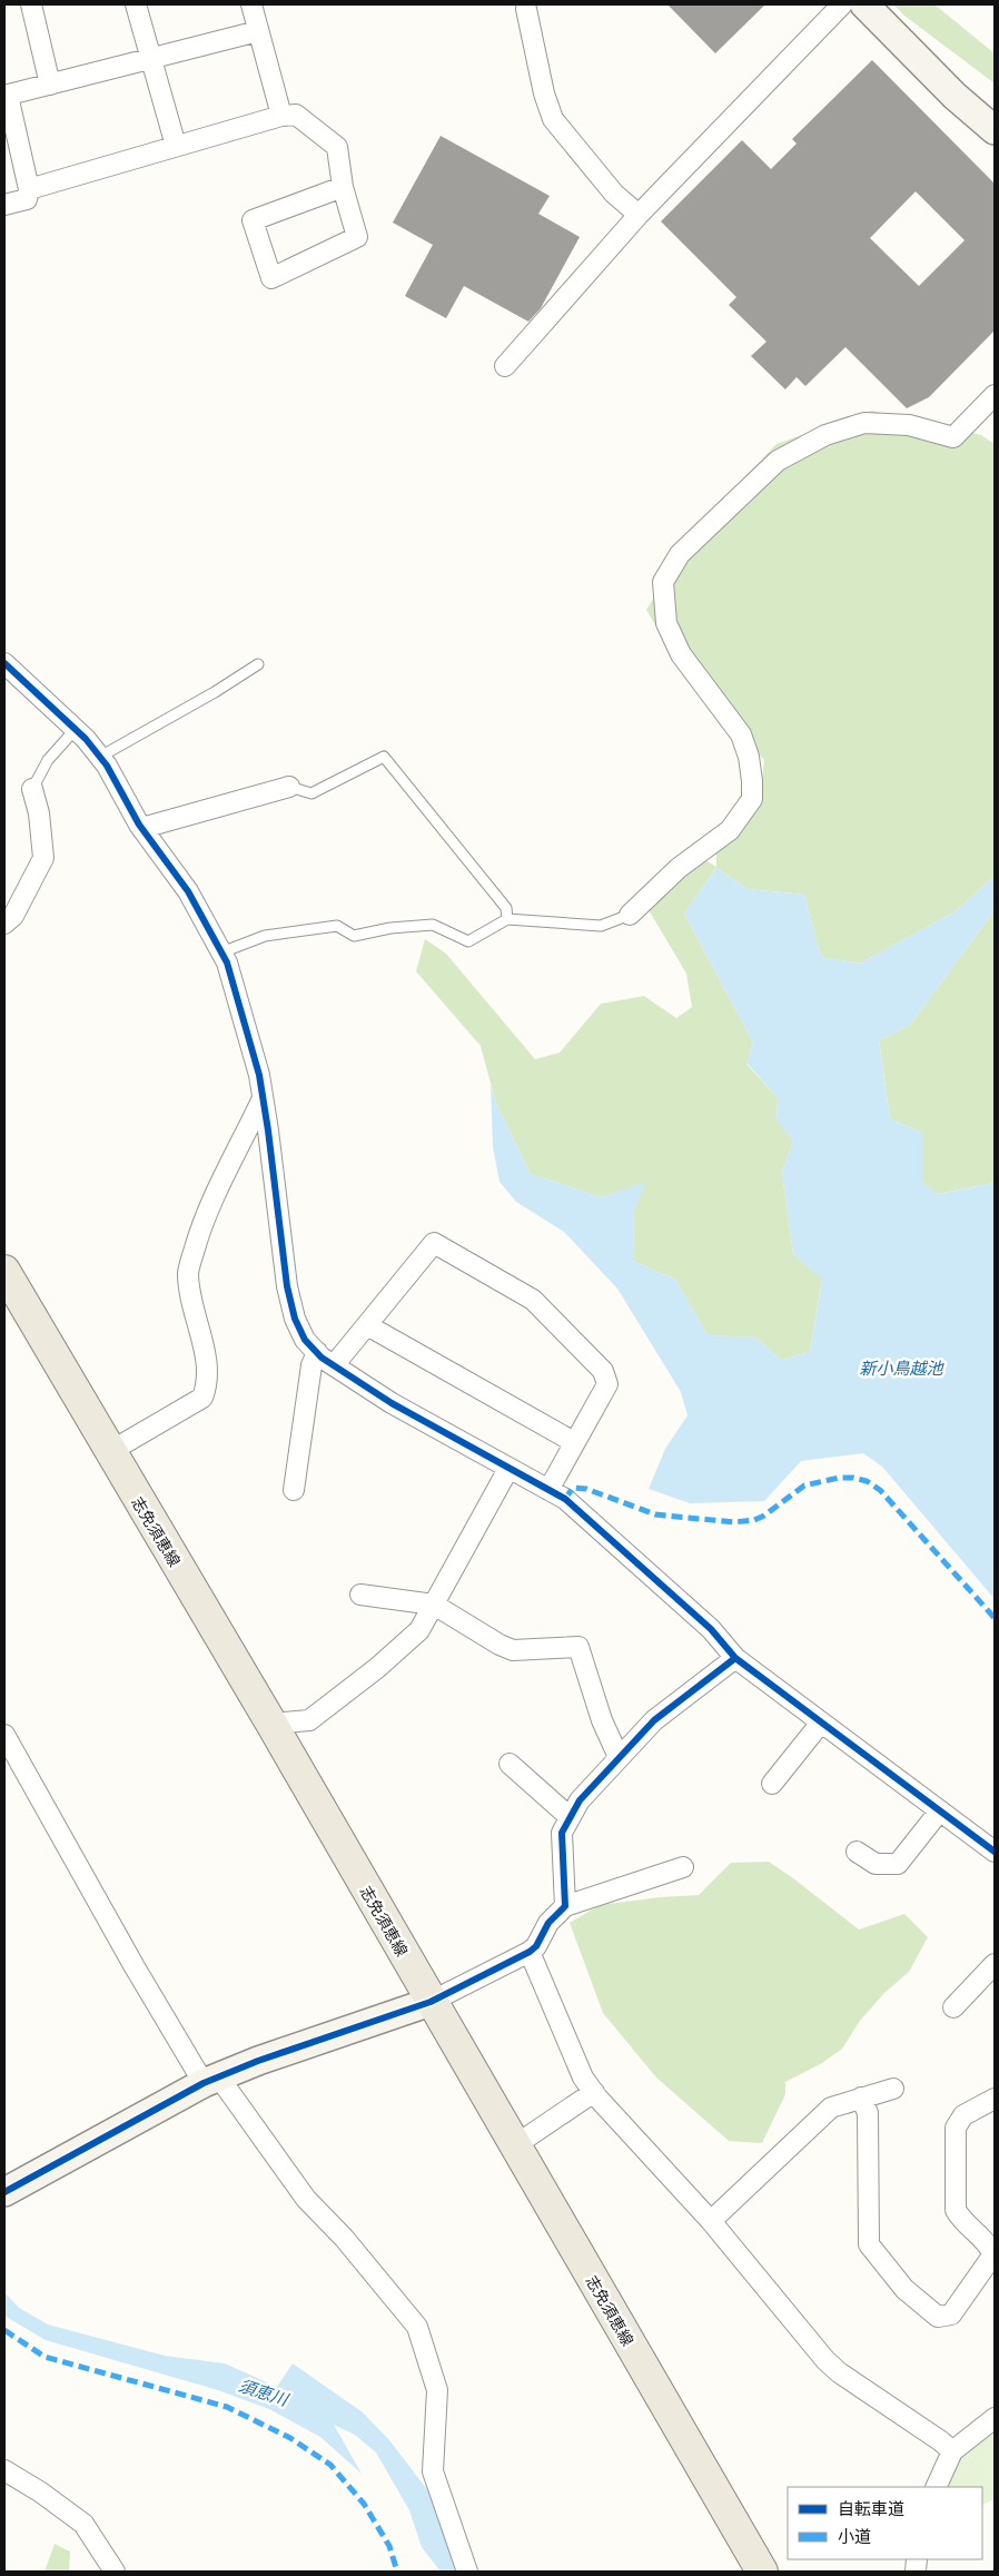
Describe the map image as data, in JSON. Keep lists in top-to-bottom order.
{
  "streets": {
    "main road": ["志免須恵線"]
  },
  "water": ["新小鳥越池", "須恵川"],
  "legend": ["自転車道", "小道"]
}
